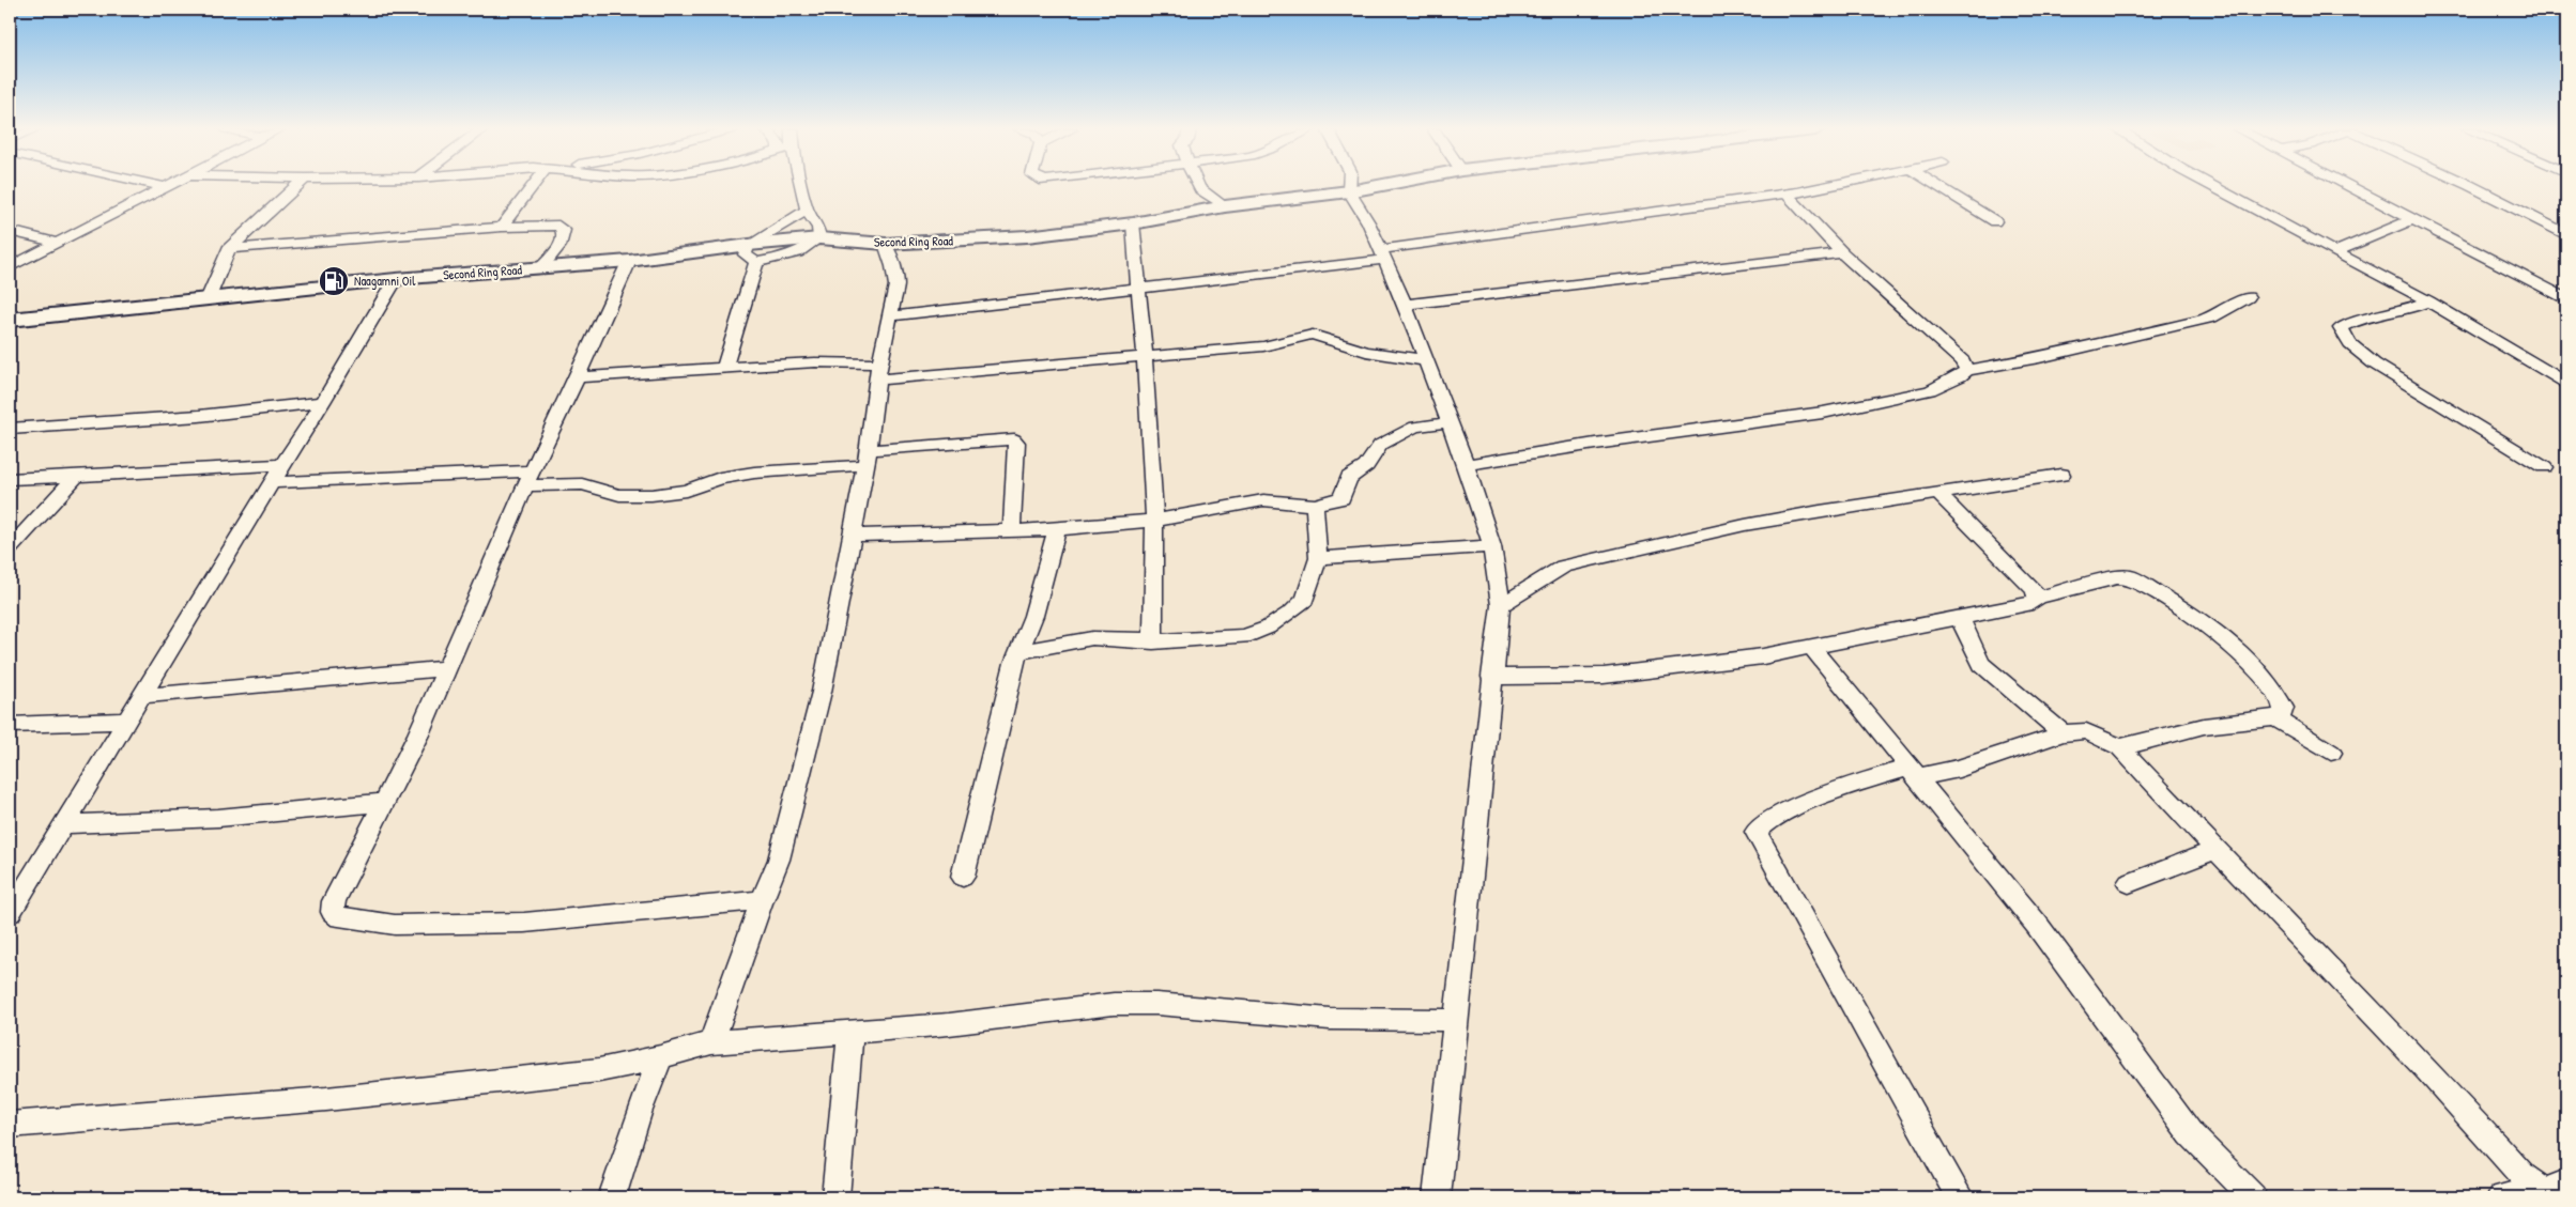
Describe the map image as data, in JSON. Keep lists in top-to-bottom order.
{
  "streets": {
    "street": ["Second Ring Road"]
  },
  "places": {
    "fuel station": ["Naagamni Oil"]
  }
}
